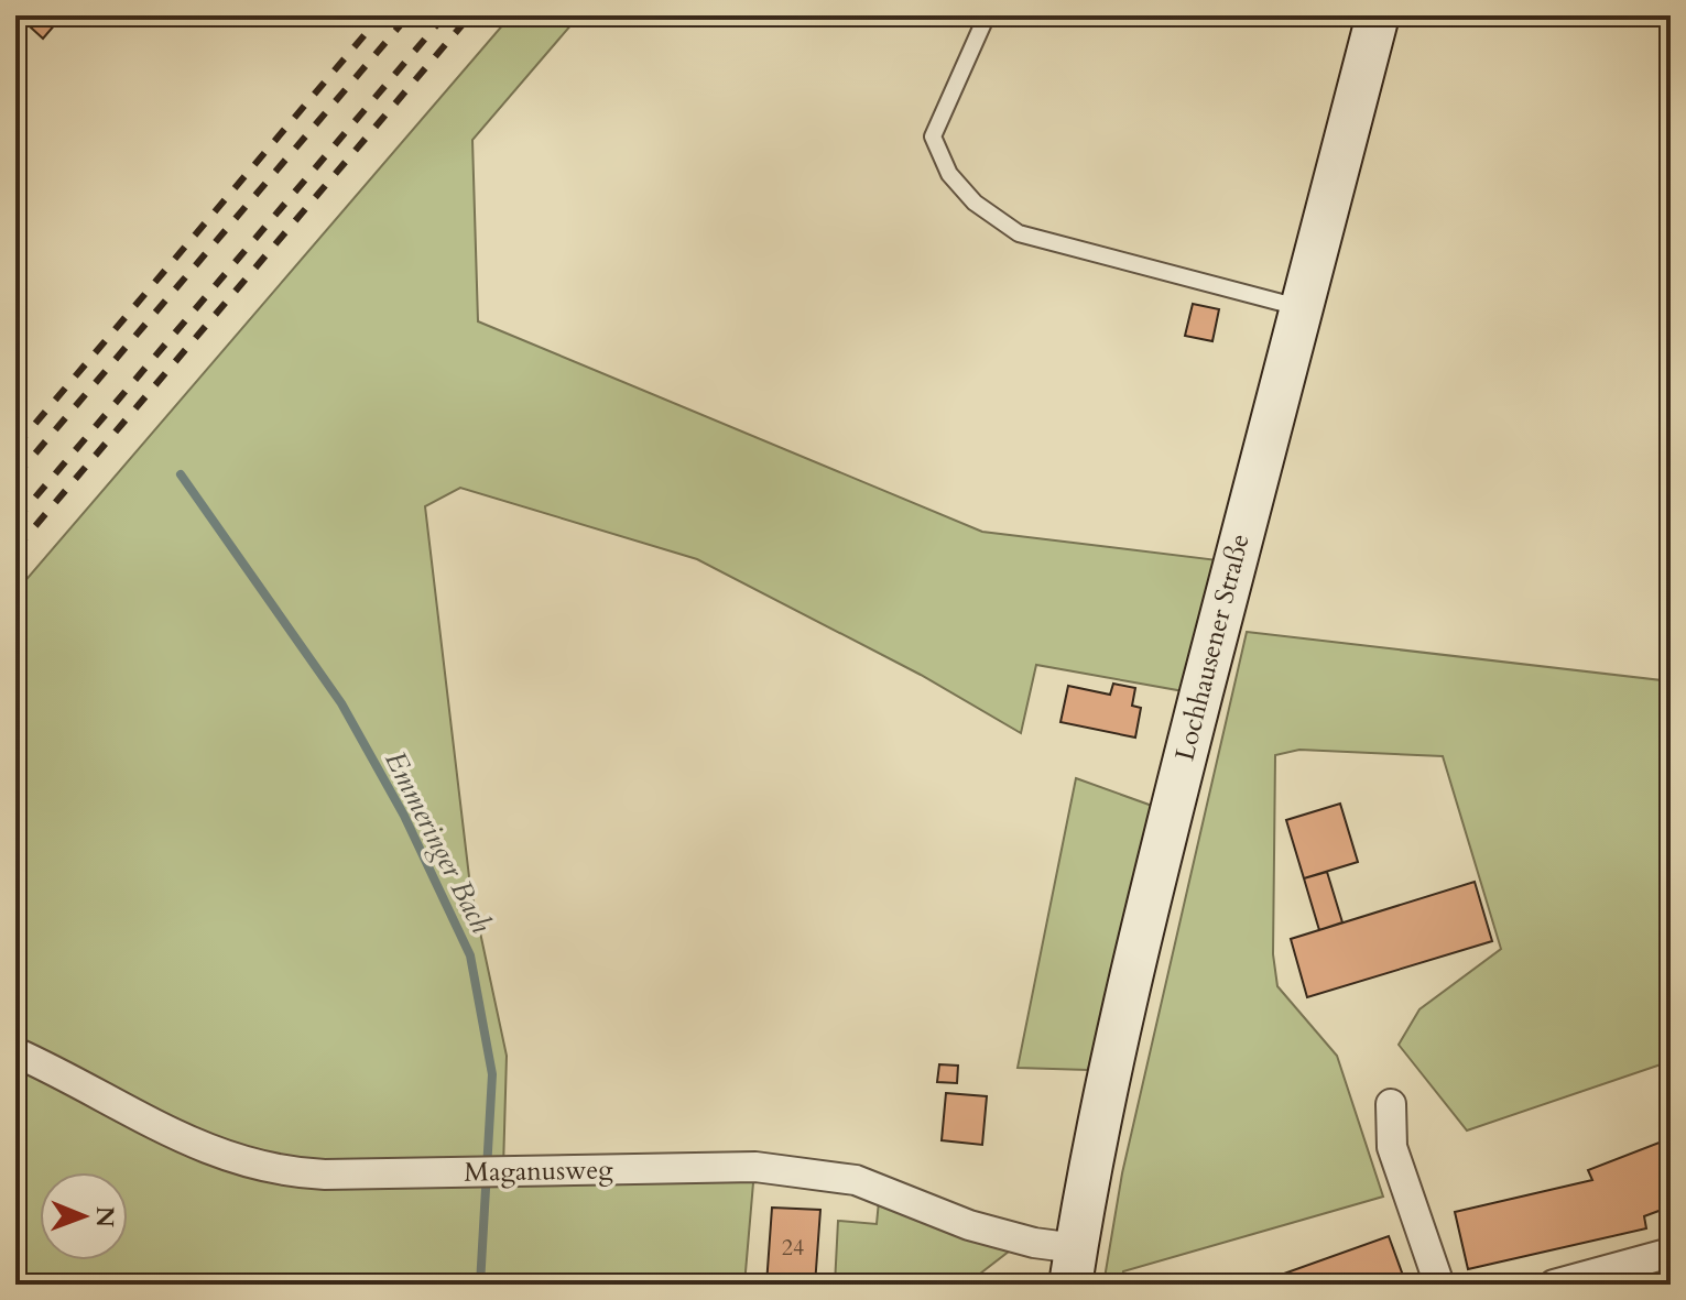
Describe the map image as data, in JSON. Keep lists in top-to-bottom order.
{
  "streets": {
    "main road": ["Lochhausener Straße"],
    "street": ["Maganusweg"]
  },
  "crossings": [
    ["Lochhausener Straße", "Maganusweg"]
  ],
  "water": ["Emmeringer Bach"],
  "house_numbers": ["24"],
  "north": "right"
}
